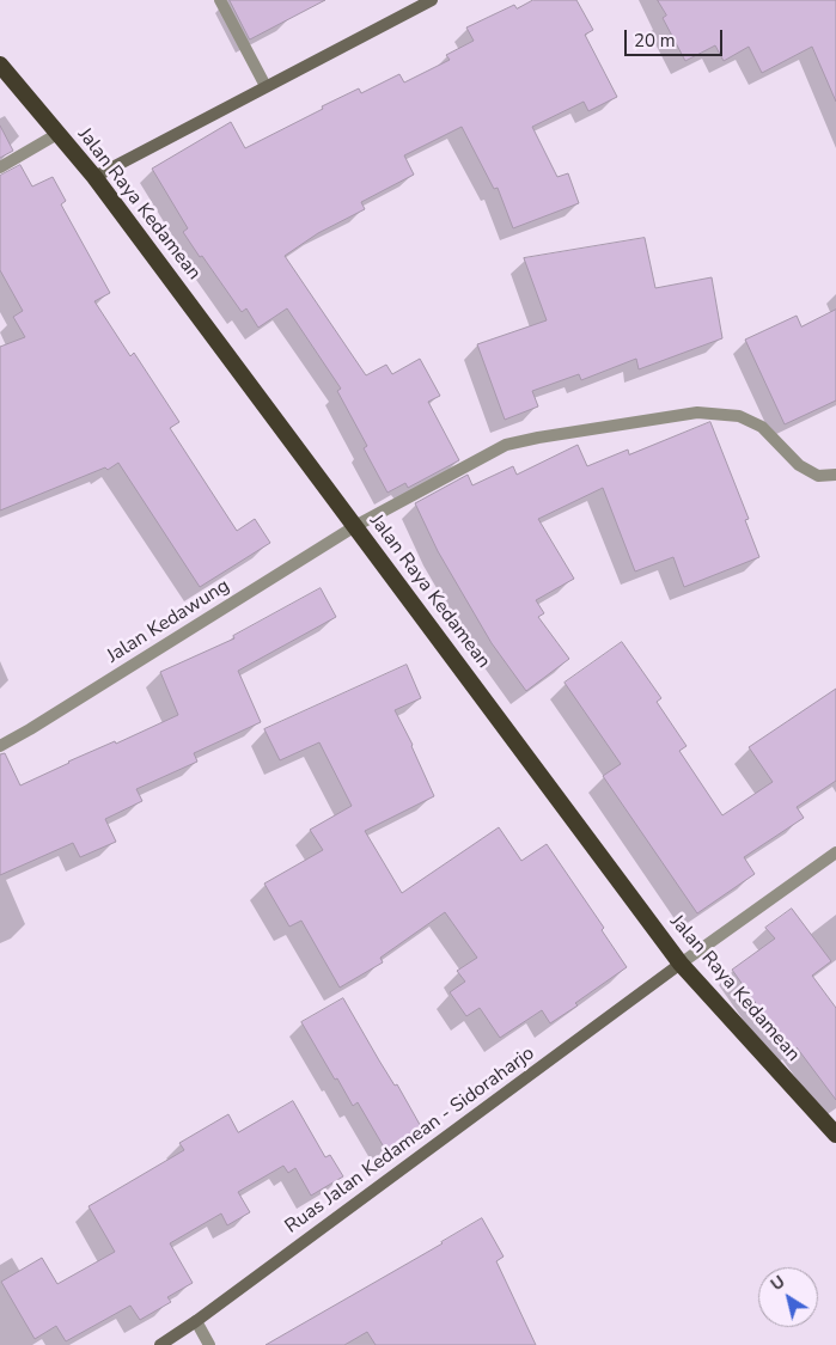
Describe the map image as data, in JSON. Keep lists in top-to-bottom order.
{
  "streets": {
    "highway": ["Jalan Raya Kedamean"],
    "main road": ["Ruas Jalan Kedamean - Sidoraharjo"],
    "street": ["Jalan Kedawung"]
  },
  "crossings": [
    ["Jalan Raya Kedamean", "Jalan Kedawung"],
    ["Jalan Raya Kedamean", "Ruas Jalan Kedamean - Sidoraharjo"]
  ],
  "scale_bar": "20 m",
  "north": "top left"
}
